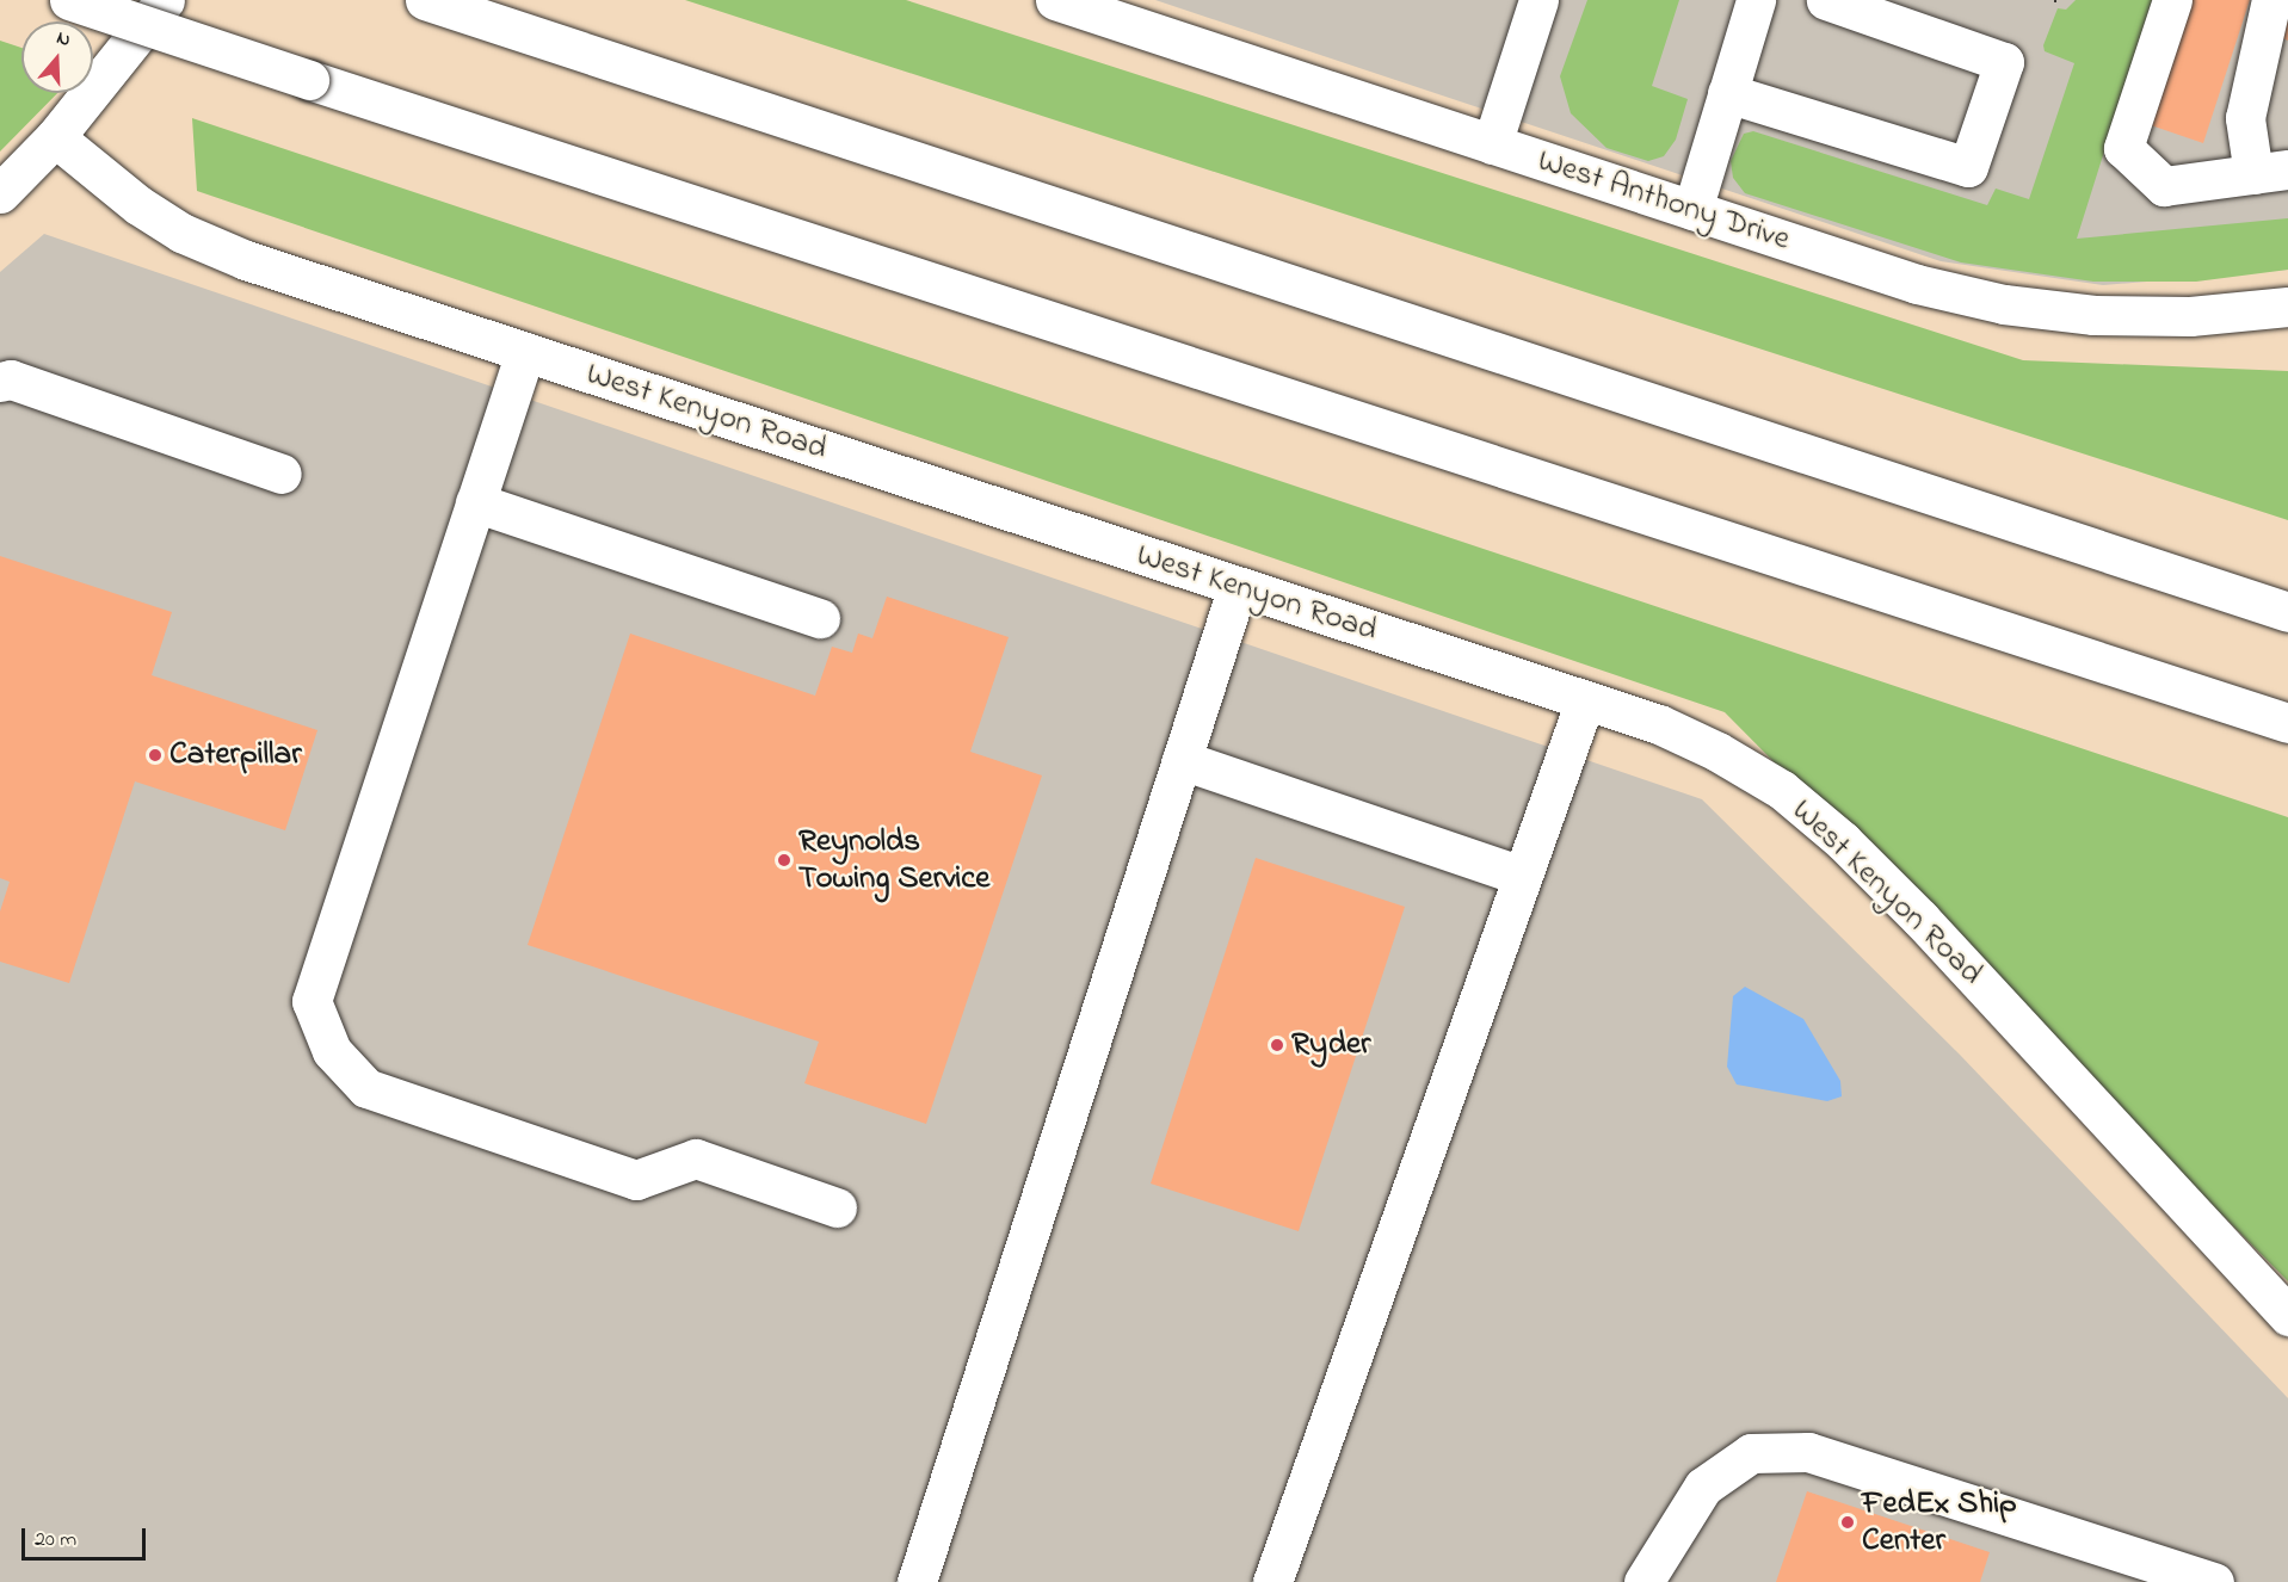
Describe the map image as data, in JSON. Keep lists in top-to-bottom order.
{
  "streets": {
    "main road": ["West Anthony Drive", "West Kenyon Road"]
  },
  "places": [
    "Caterpillar",
    "Reynolds Towing Service",
    "Ryder",
    "FedEx Ship Center"
  ],
  "scale_bar": "20 m",
  "north": "top"
}
